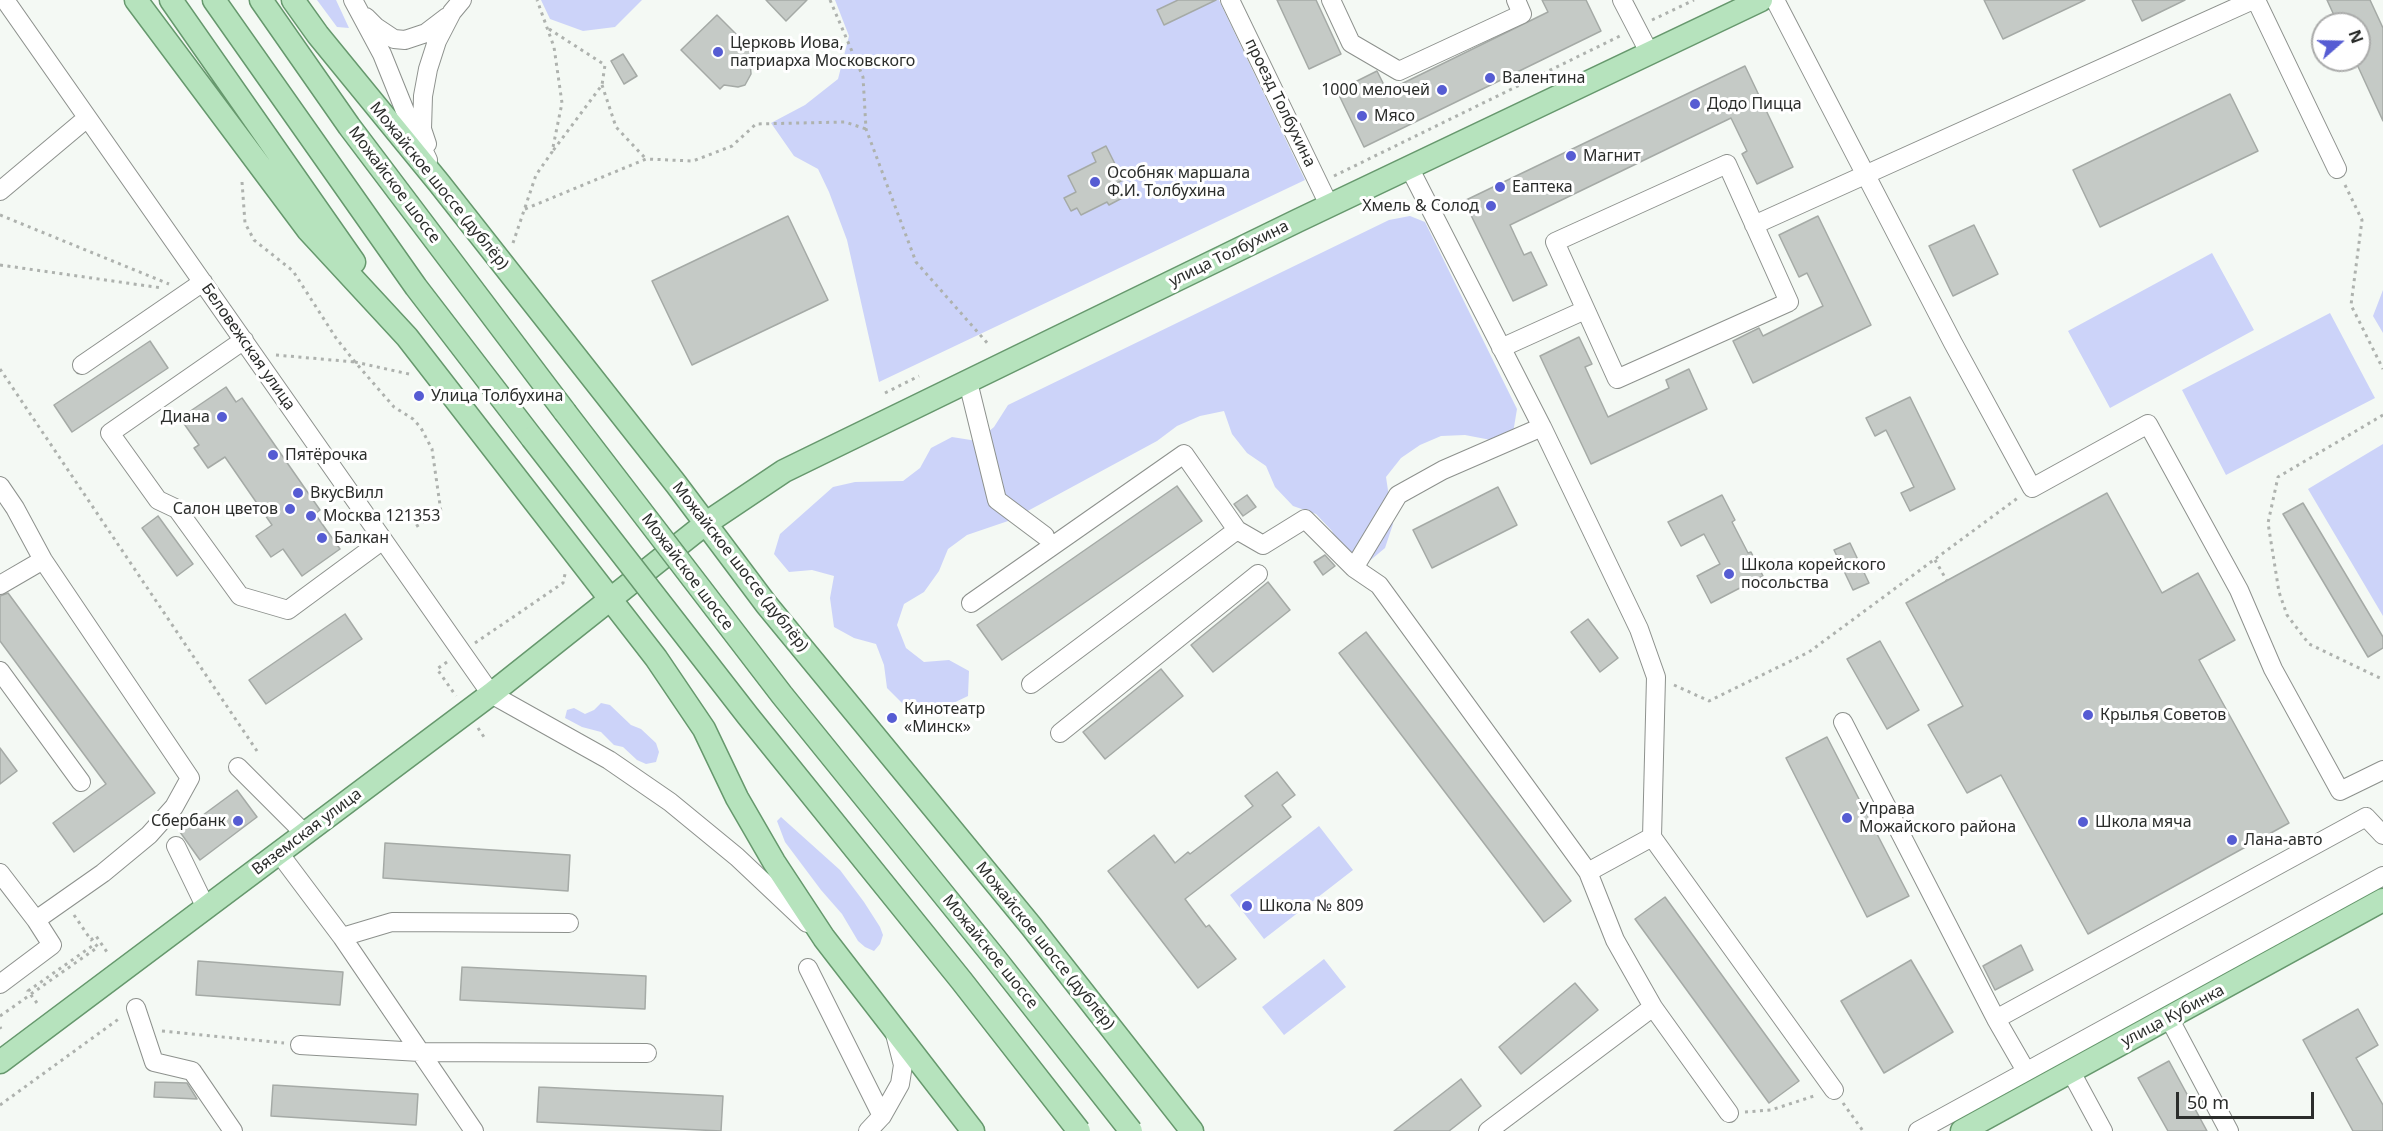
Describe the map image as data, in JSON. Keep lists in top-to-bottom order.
{
  "streets": {
    "main road": [
      "Можайское шоссе",
      "Можайское шоссе (дублёр)",
      "улица Толбухина",
      "Вяземская улица",
      "улица Кубинка"
    ],
    "street": ["проезд Толбухина", "Беловежская улица"]
  },
  "crossings": [
    ["проезд Толбухина", "улица Толбухина"],
    ["Можайское шоссе (дублёр)", "улица Толбухина"],
    ["улица Толбухина", "Вяземская улица"],
    ["Беловежская улица", "Вяземская улица"]
  ],
  "places": [
    "Церковь Иова, патриарха Московского",
    "Валентина",
    "1000 мелочей",
    "Додо Пицца",
    "Мясо",
    "Магнит",
    "Особняк маршала Ф.И. Толбухина",
    "Еаптека",
    "Хмель & Солод",
    "Улица Толбухина",
    "Диана",
    "Пятёрочка",
    "ВкусВилл",
    "Салон цветов",
    "Москва 121353",
    "Балкан",
    "Школа корейского посольства",
    "Крылья Советов",
    "Кинотеатр «Минск»",
    "Управа Можайского района",
    "Сбербанк",
    "Школа мяча",
    "Лана-авто",
    "Школа № 809"
  ],
  "scale_bar": "50 m",
  "north": "right"
}
